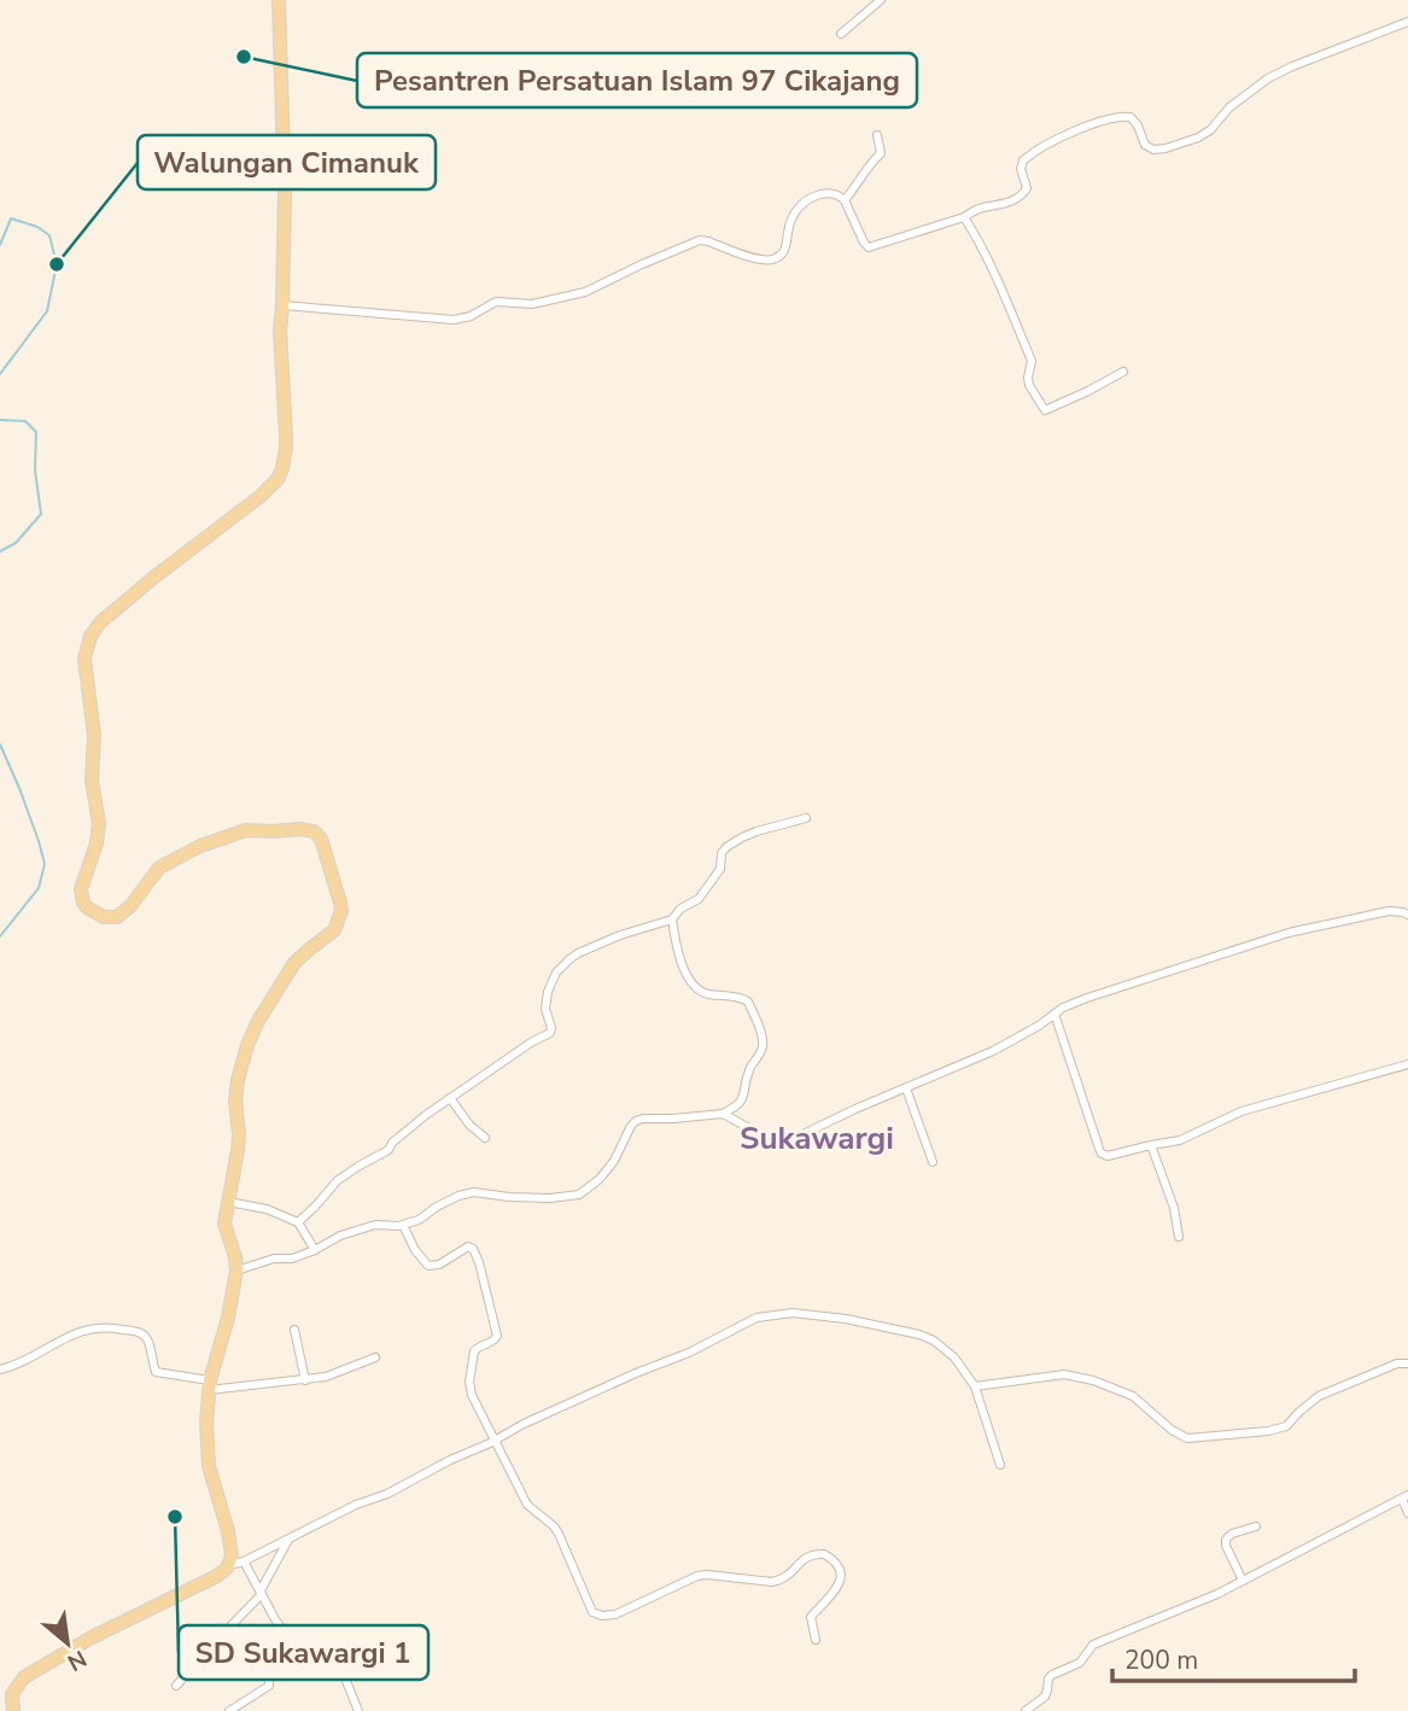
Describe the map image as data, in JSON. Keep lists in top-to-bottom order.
{
  "districts": ["Sukawargi"],
  "places": ["Pesantren Persatuan Islam 97 Cikajang", "Walungan Cimanuk", "SD Sukawargi 1"],
  "scale_bar": "200 m",
  "north": "bottom right"
}
